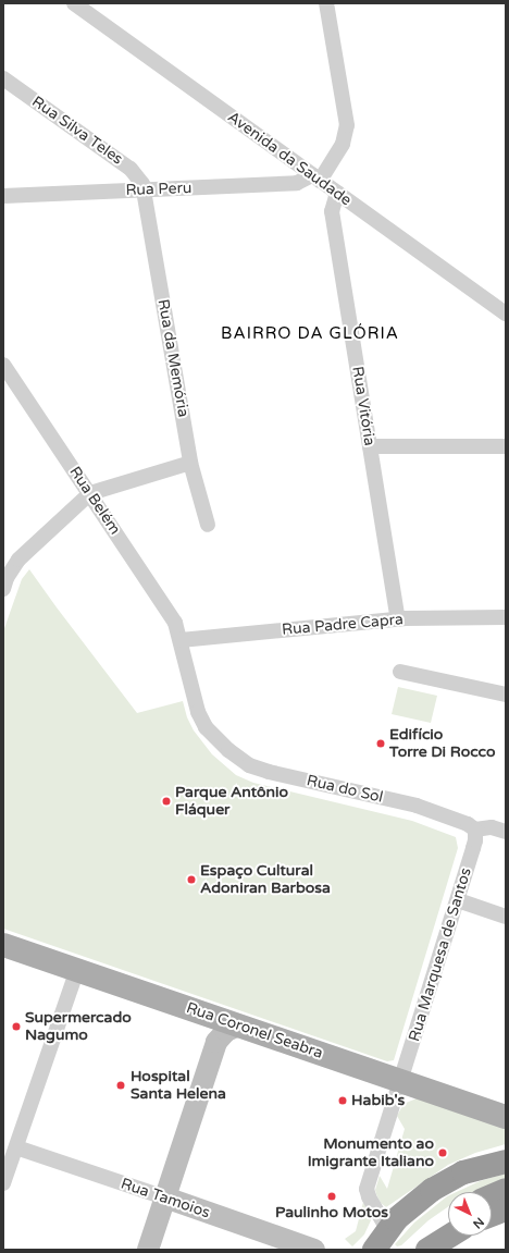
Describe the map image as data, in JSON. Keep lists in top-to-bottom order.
{
  "streets": {
    "main road": ["Rua Coronel Seabra"],
    "street": [
      "Rua Silva Teles",
      "Avenida da Saudade",
      "Rua Peru",
      "Rua da Memória",
      "Rua Vitória",
      "Rua Belém",
      "Rua Padre Capra",
      "Rua do Sol",
      "Rua Marquesa de Santos",
      "Rua Tamoios"
    ]
  },
  "crossings": [
    ["Rua Silva Teles", "Rua Peru"],
    ["Rua Silva Teles", "Rua da Memória"],
    ["Avenida da Saudade", "Rua Peru"],
    ["Avenida da Saudade", "Rua Vitória"],
    ["Rua Peru", "Rua da Memória"],
    ["Rua Vitória", "Rua Padre Capra"],
    ["Rua Belém", "Rua Padre Capra"],
    ["Rua Belém", "Rua do Sol"],
    ["Rua Padre Capra", "Rua do Sol"],
    ["Rua do Sol", "Rua Marquesa de Santos"],
    ["Rua Marquesa de Santos", "Rua Coronel Seabra"]
  ],
  "districts": ["BAIRRO DA GLÓRIA"],
  "places": [
    "Edifício Torre Di Rocco",
    "Parque Antônio Fláquer",
    "Espaço Cultural Adoniran Barbosa",
    "Supermercado Nagumo",
    "Hospital Santa Helena",
    "Habib's",
    "Monumento ao Imigrante Italiano",
    "Paulinho Motos"
  ],
  "north": "bottom right"
}
